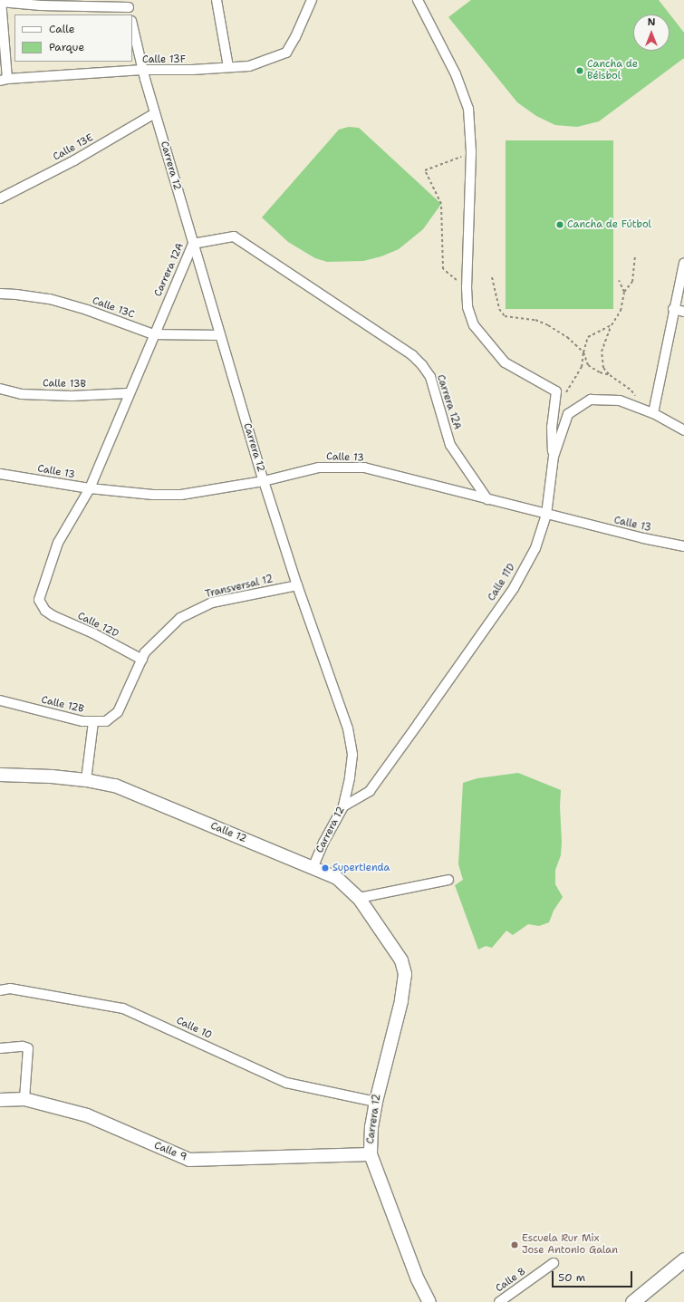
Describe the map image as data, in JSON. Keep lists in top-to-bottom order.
{
  "streets": {
    "street": [
      "Calle 13F",
      "Calle 13E",
      "Carrera 12",
      "Carrera 12A",
      "Calle 13C",
      "Calle 13B",
      "Calle 13",
      "Calle 11D",
      "Transversal 12",
      "Calle 12D",
      "Calle 12B",
      "Calle 12",
      "Calle 10",
      "Calle 9",
      "Calle 8"
    ]
  },
  "crossings": [
    ["Calle 13F", "Carrera 12"],
    ["Calle 13E", "Carrera 12"],
    ["Carrera 12", "Carrera 12A"],
    ["Carrera 12", "Calle 13C"],
    ["Carrera 12", "Calle 13"],
    ["Carrera 12", "Calle 11D"],
    ["Carrera 12", "Transversal 12"],
    ["Carrera 12", "Calle 12"],
    ["Carrera 12", "Calle 10"],
    ["Carrera 12", "Calle 9"],
    ["Carrera 12A", "Calle 13C"],
    ["Carrera 12A", "Calle 13B"],
    ["Carrera 12A", "Calle 13"],
    ["Carrera 12A", "Calle 12D"],
    ["Calle 13", "Calle 11D"],
    ["Transversal 12", "Calle 12D"],
    ["Transversal 12", "Calle 12B"],
    ["Calle 12D", "Calle 12B"]
  ],
  "places": [
    "Cancha de Béisbol",
    "Cancha de Fútbol",
    "Supertienda",
    "Escuela Rur Mix Jose Antonio Galan"
  ],
  "legend": ["Calle", "Parque"],
  "scale_bar": "50 m",
  "north": "top"
}
